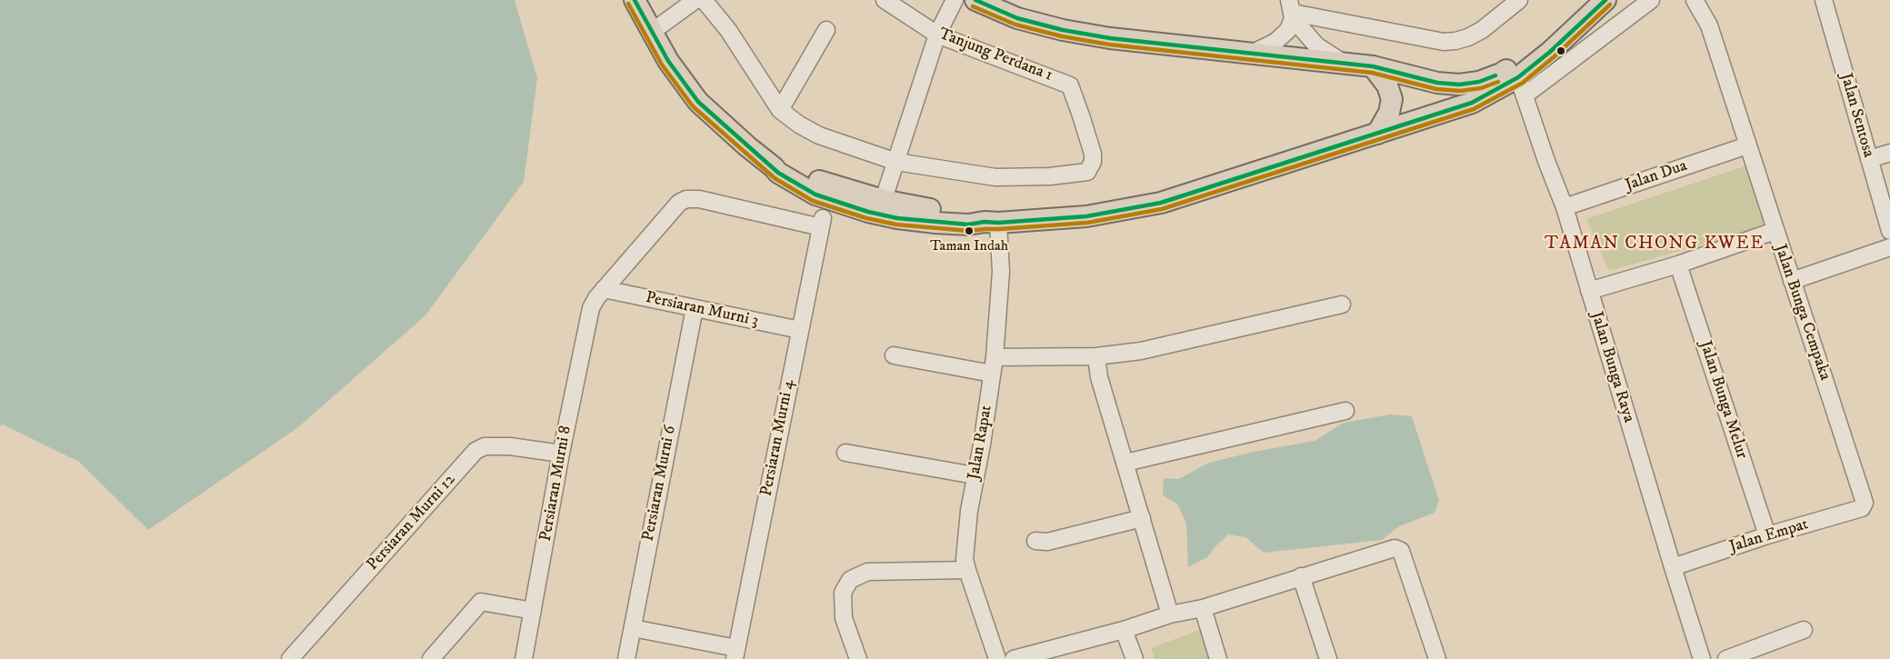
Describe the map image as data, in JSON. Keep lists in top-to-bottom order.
{
  "streets": {
    "street": [
      "Tanjung Perdana 1",
      "Jalan Sentosa",
      "Jalan Dua",
      "Persiaran Murni 3",
      "Jalan Bunga Cempaka",
      "Jalan Bunga Raya",
      "Jalan Bunga Melur",
      "Persiaran Murni 4",
      "Jalan Rapat",
      "Persiaran Murni 8",
      "Persiaran Murni 6",
      "Persiaran Murni 12",
      "Jalan Empat"
    ]
  },
  "crossings": [
    ["Jalan Dua", "Jalan Bunga Cempaka"],
    ["Jalan Dua", "Jalan Bunga Raya"],
    ["Persiaran Murni 3", "Persiaran Murni 4"],
    ["Persiaran Murni 3", "Persiaran Murni 8"],
    ["Persiaran Murni 3", "Persiaran Murni 6"],
    ["Jalan Bunga Cempaka", "Jalan Empat"],
    ["Jalan Bunga Raya", "Jalan Empat"],
    ["Jalan Bunga Melur", "Jalan Empat"],
    ["Persiaran Murni 8", "Persiaran Murni 12"]
  ],
  "districts": ["TAMAN CHONG KWEE"],
  "places": ["Taman Indah"]
}
